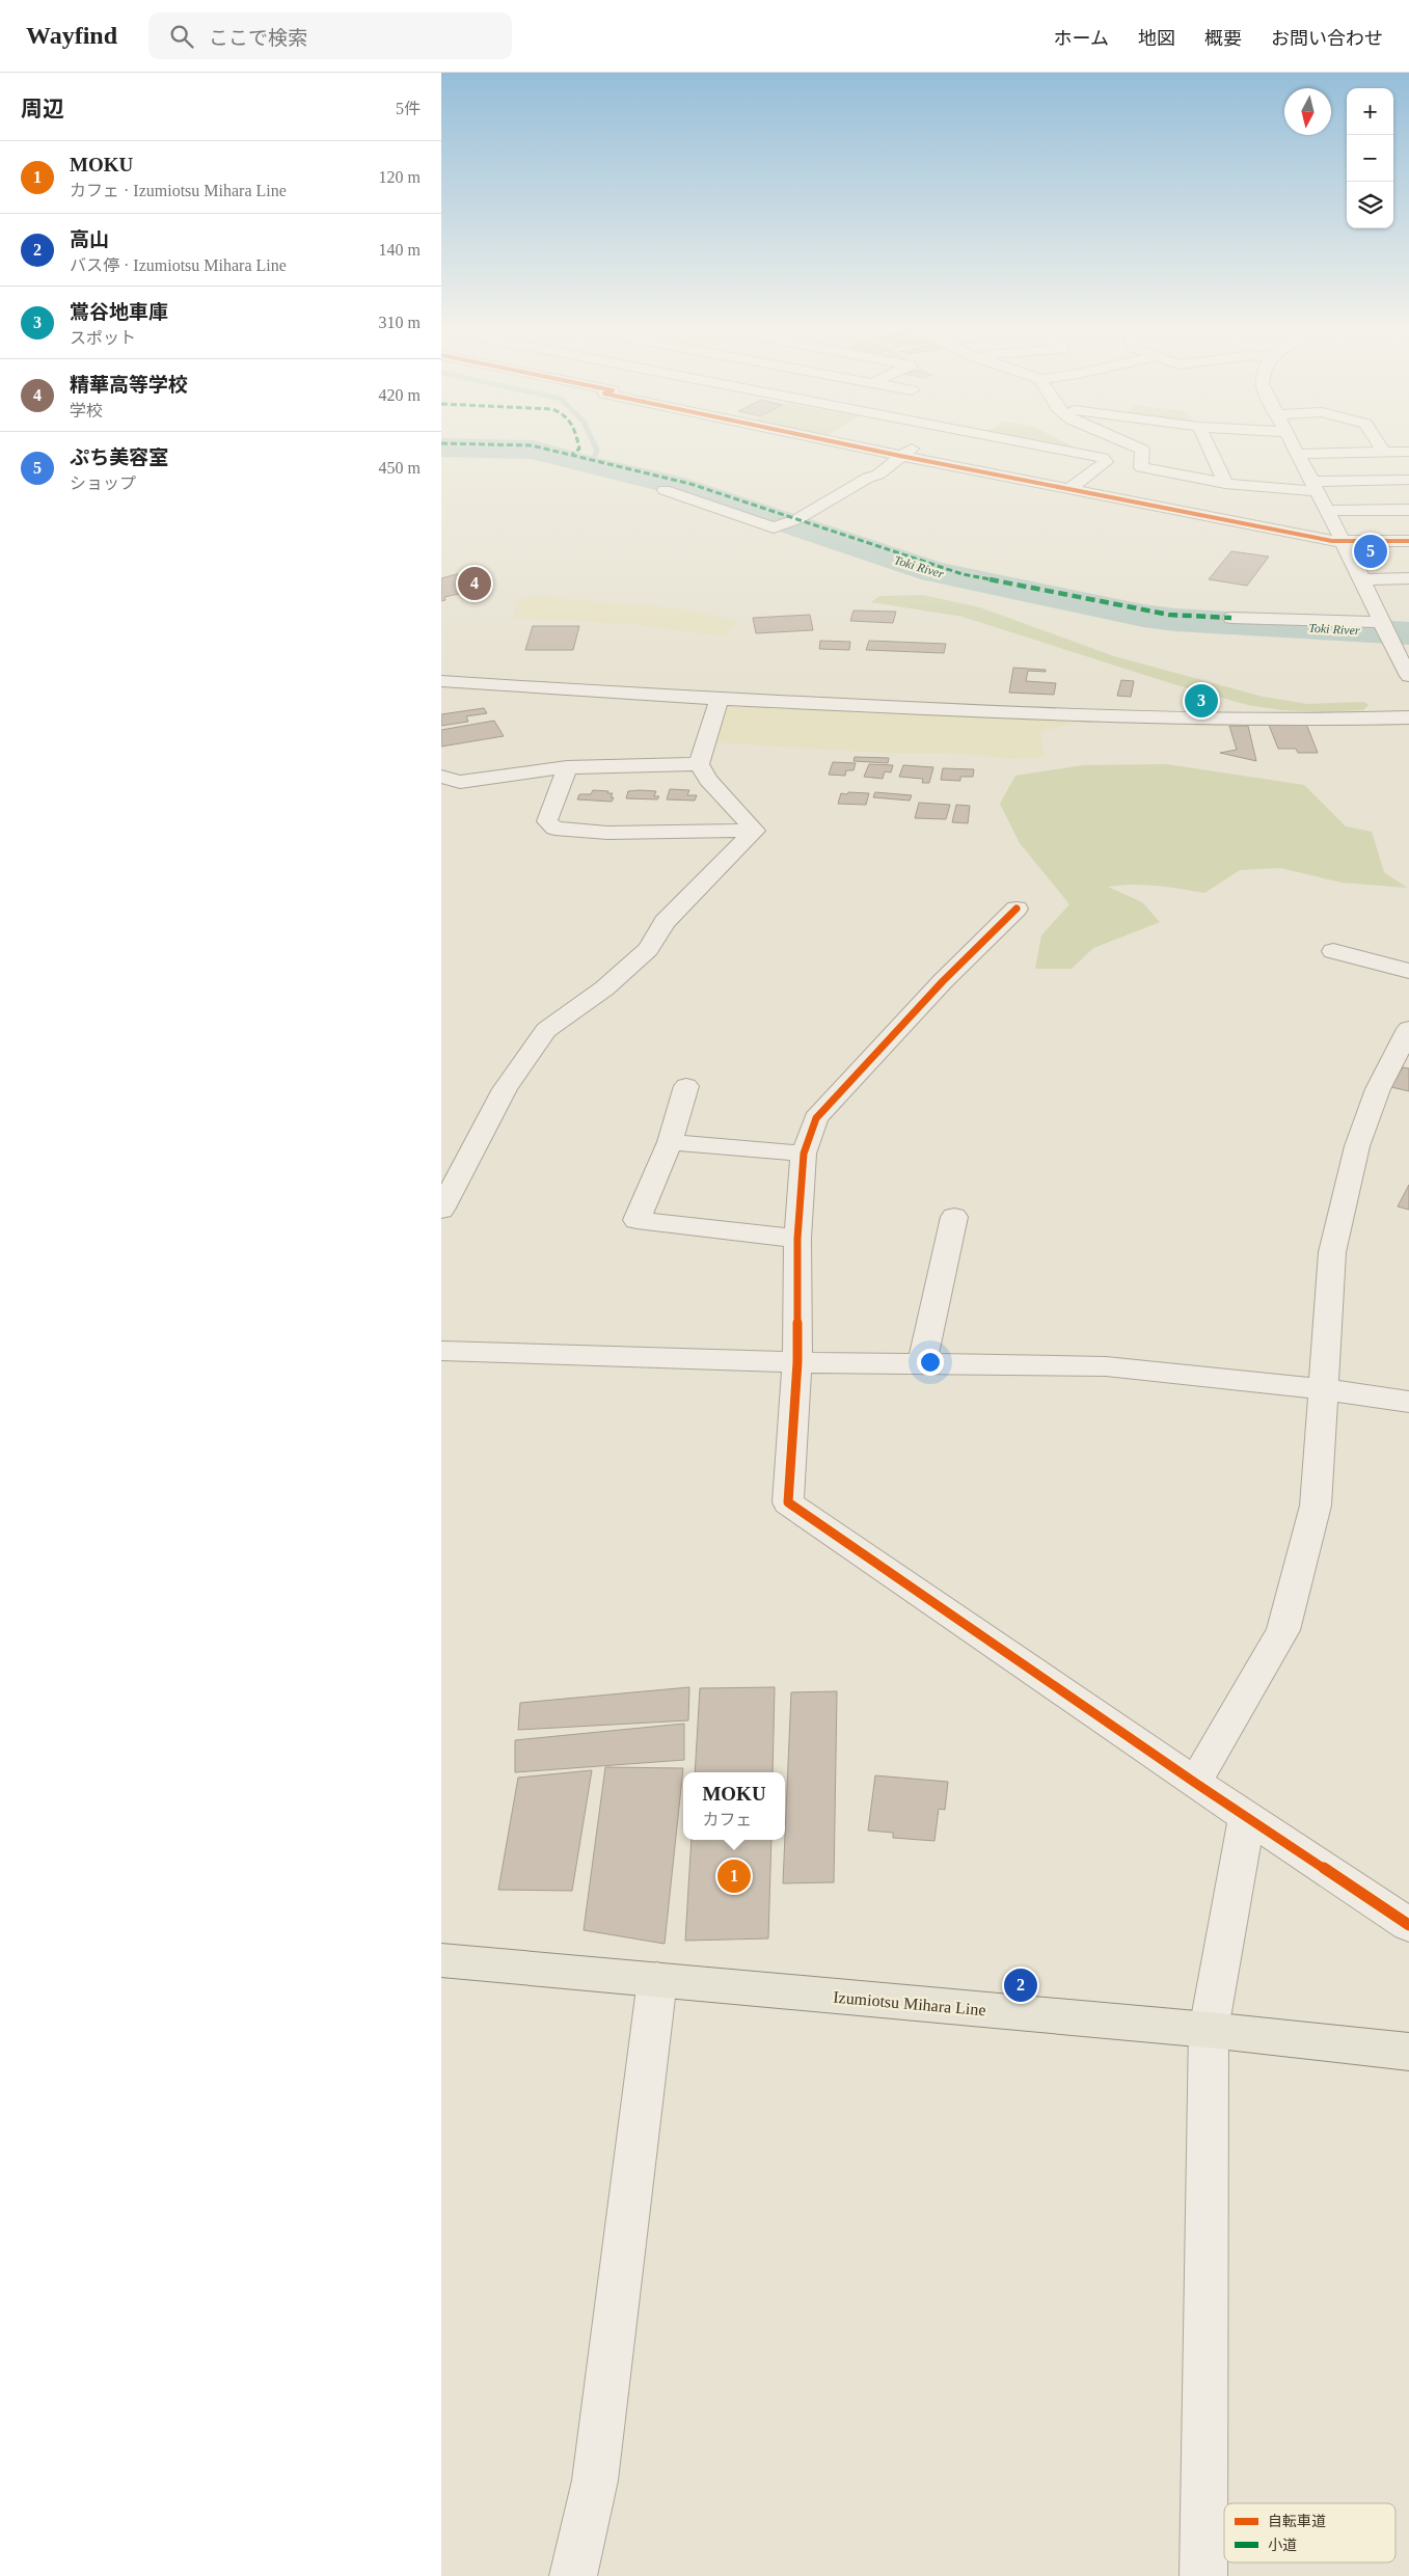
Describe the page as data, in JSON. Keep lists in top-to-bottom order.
{
  "streets": {
    "main road": ["Izumiotsu Mihara Line"]
  },
  "water": ["Toki River"],
  "legend": ["自転車道", "小道"],
  "north": "bottom",
  "page": {
    "header": "Wayfind",
    "search": "ここで検索",
    "nav": [
      "ホーム",
      "地図",
      "概要",
      "お問い合わせ"
    ],
    "heading": ["周辺", "5件"],
    "map_buttons": ["+", "−"],
    "list": [
      {
        "mark": "1",
        "name": "MOKU",
        "note": "カフェ · Izumiotsu Mihara Line",
        "value": "120 m"
      },
      {
        "mark": "2",
        "name": "高山",
        "note": "バス停 · Izumiotsu Mihara Line",
        "value": "140 m"
      },
      {
        "mark": "3",
        "name": "鴬谷地車庫",
        "note": "スポット",
        "value": "310 m"
      },
      {
        "mark": "4",
        "name": "精華高等学校",
        "note": "学校",
        "value": "420 m"
      },
      {
        "mark": "5",
        "name": "ぷち美容室",
        "note": "ショップ",
        "value": "450 m"
      }
    ],
    "pins": [
      "5",
      "4",
      "3",
      "1",
      "2"
    ],
    "popup": ["MOKU", "カフェ"]
  }
}
